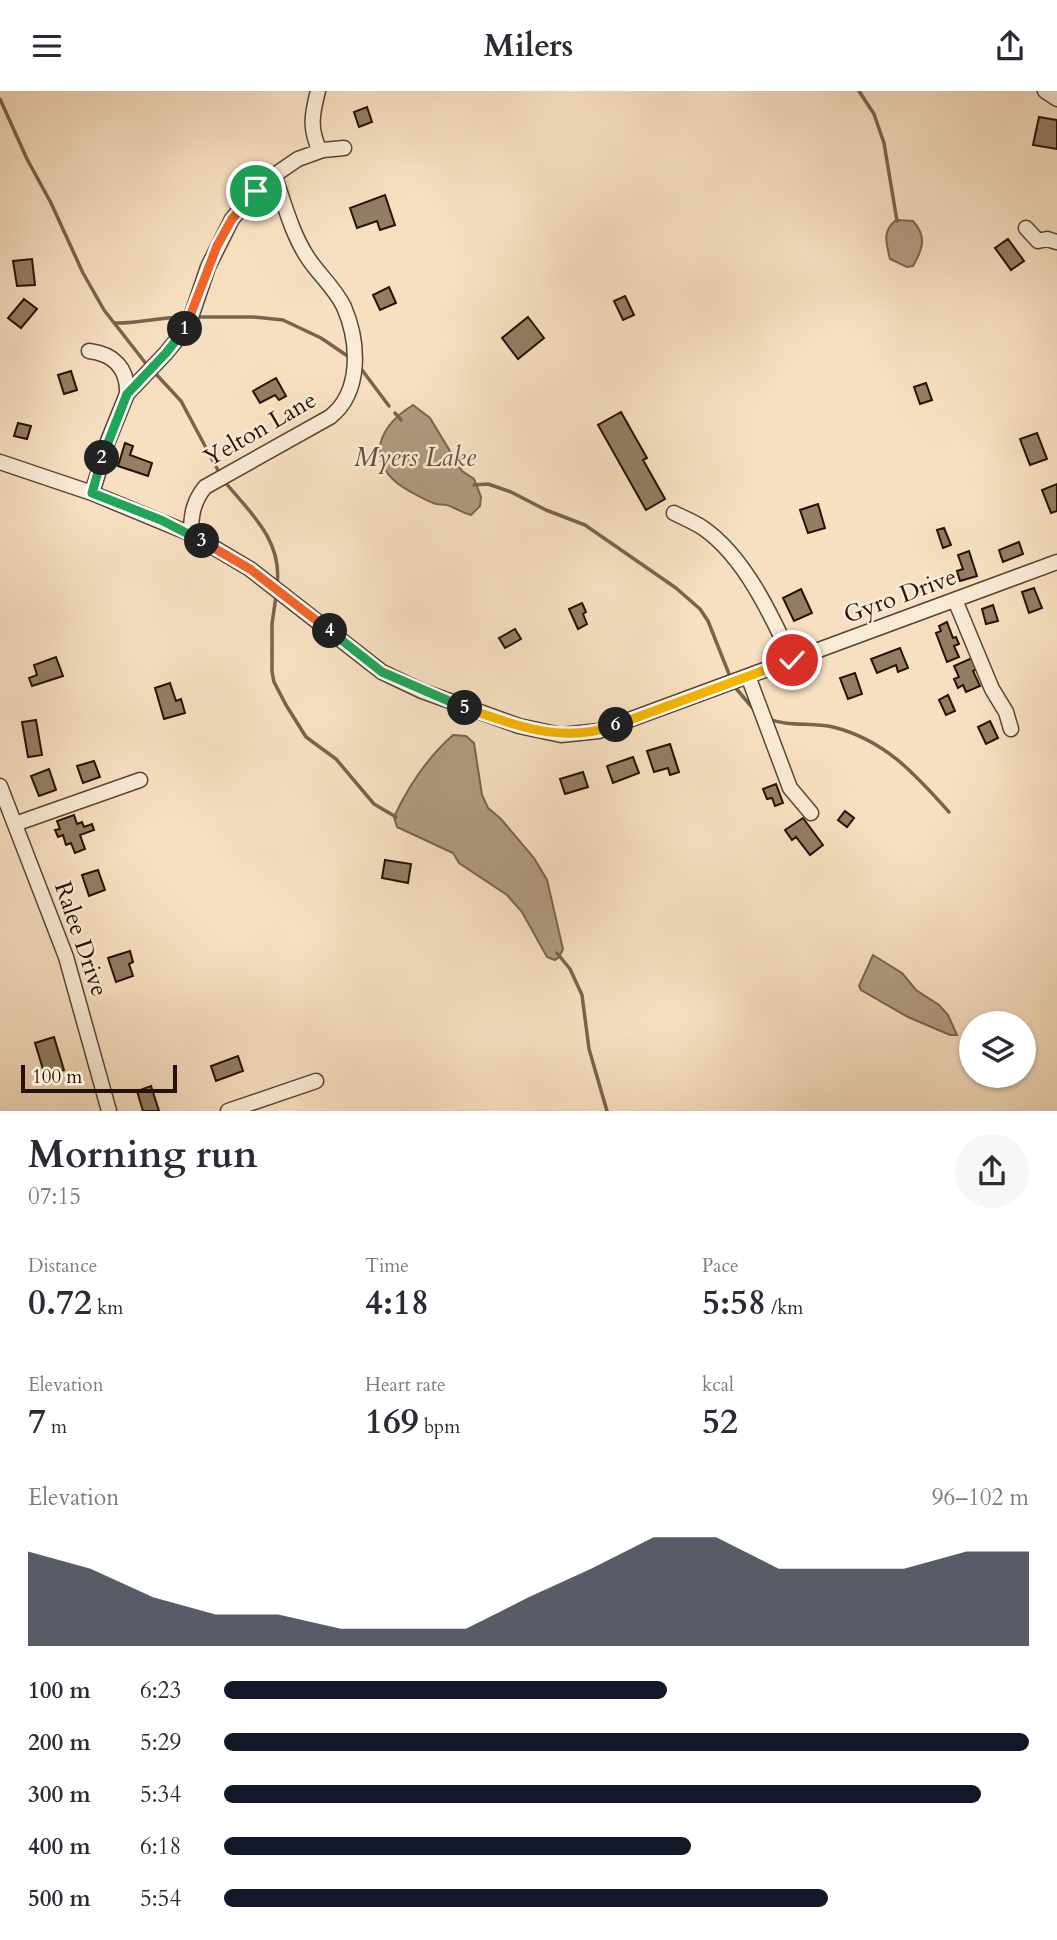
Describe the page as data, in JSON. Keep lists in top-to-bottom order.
{
  "streets": {
    "street": ["Yelton Lane", "Gyro Drive", "Ralee Drive"]
  },
  "crossings": [
    ["Yelton Lane", "Gyro Drive"]
  ],
  "water": ["Myers Lake"],
  "scale_bar": "100 m",
  "page": {
    "header": "Milers",
    "pins": [
      "1",
      "2",
      "3",
      "4",
      "5",
      "6"
    ],
    "scale": "100 m",
    "heading": ["Morning run", "07:15"],
    "stats": [
      ["Distance", "0.72 km"],
      ["Time", "4:18"],
      ["Pace", "5:58 /km"],
      ["Elevation", "7 m"],
      ["Heart rate", "169 bpm"],
      ["kcal", "52"]
    ],
    "chart": ["Elevation", "96–102 m"],
    "list": [
      {
        "name": "100 m",
        "note": "6:23"
      },
      {
        "name": "200 m",
        "note": "5:29"
      },
      {
        "name": "300 m",
        "note": "5:34"
      },
      {
        "name": "400 m",
        "note": "6:18"
      },
      {
        "name": "500 m",
        "note": "5:54"
      }
    ]
  }
}
